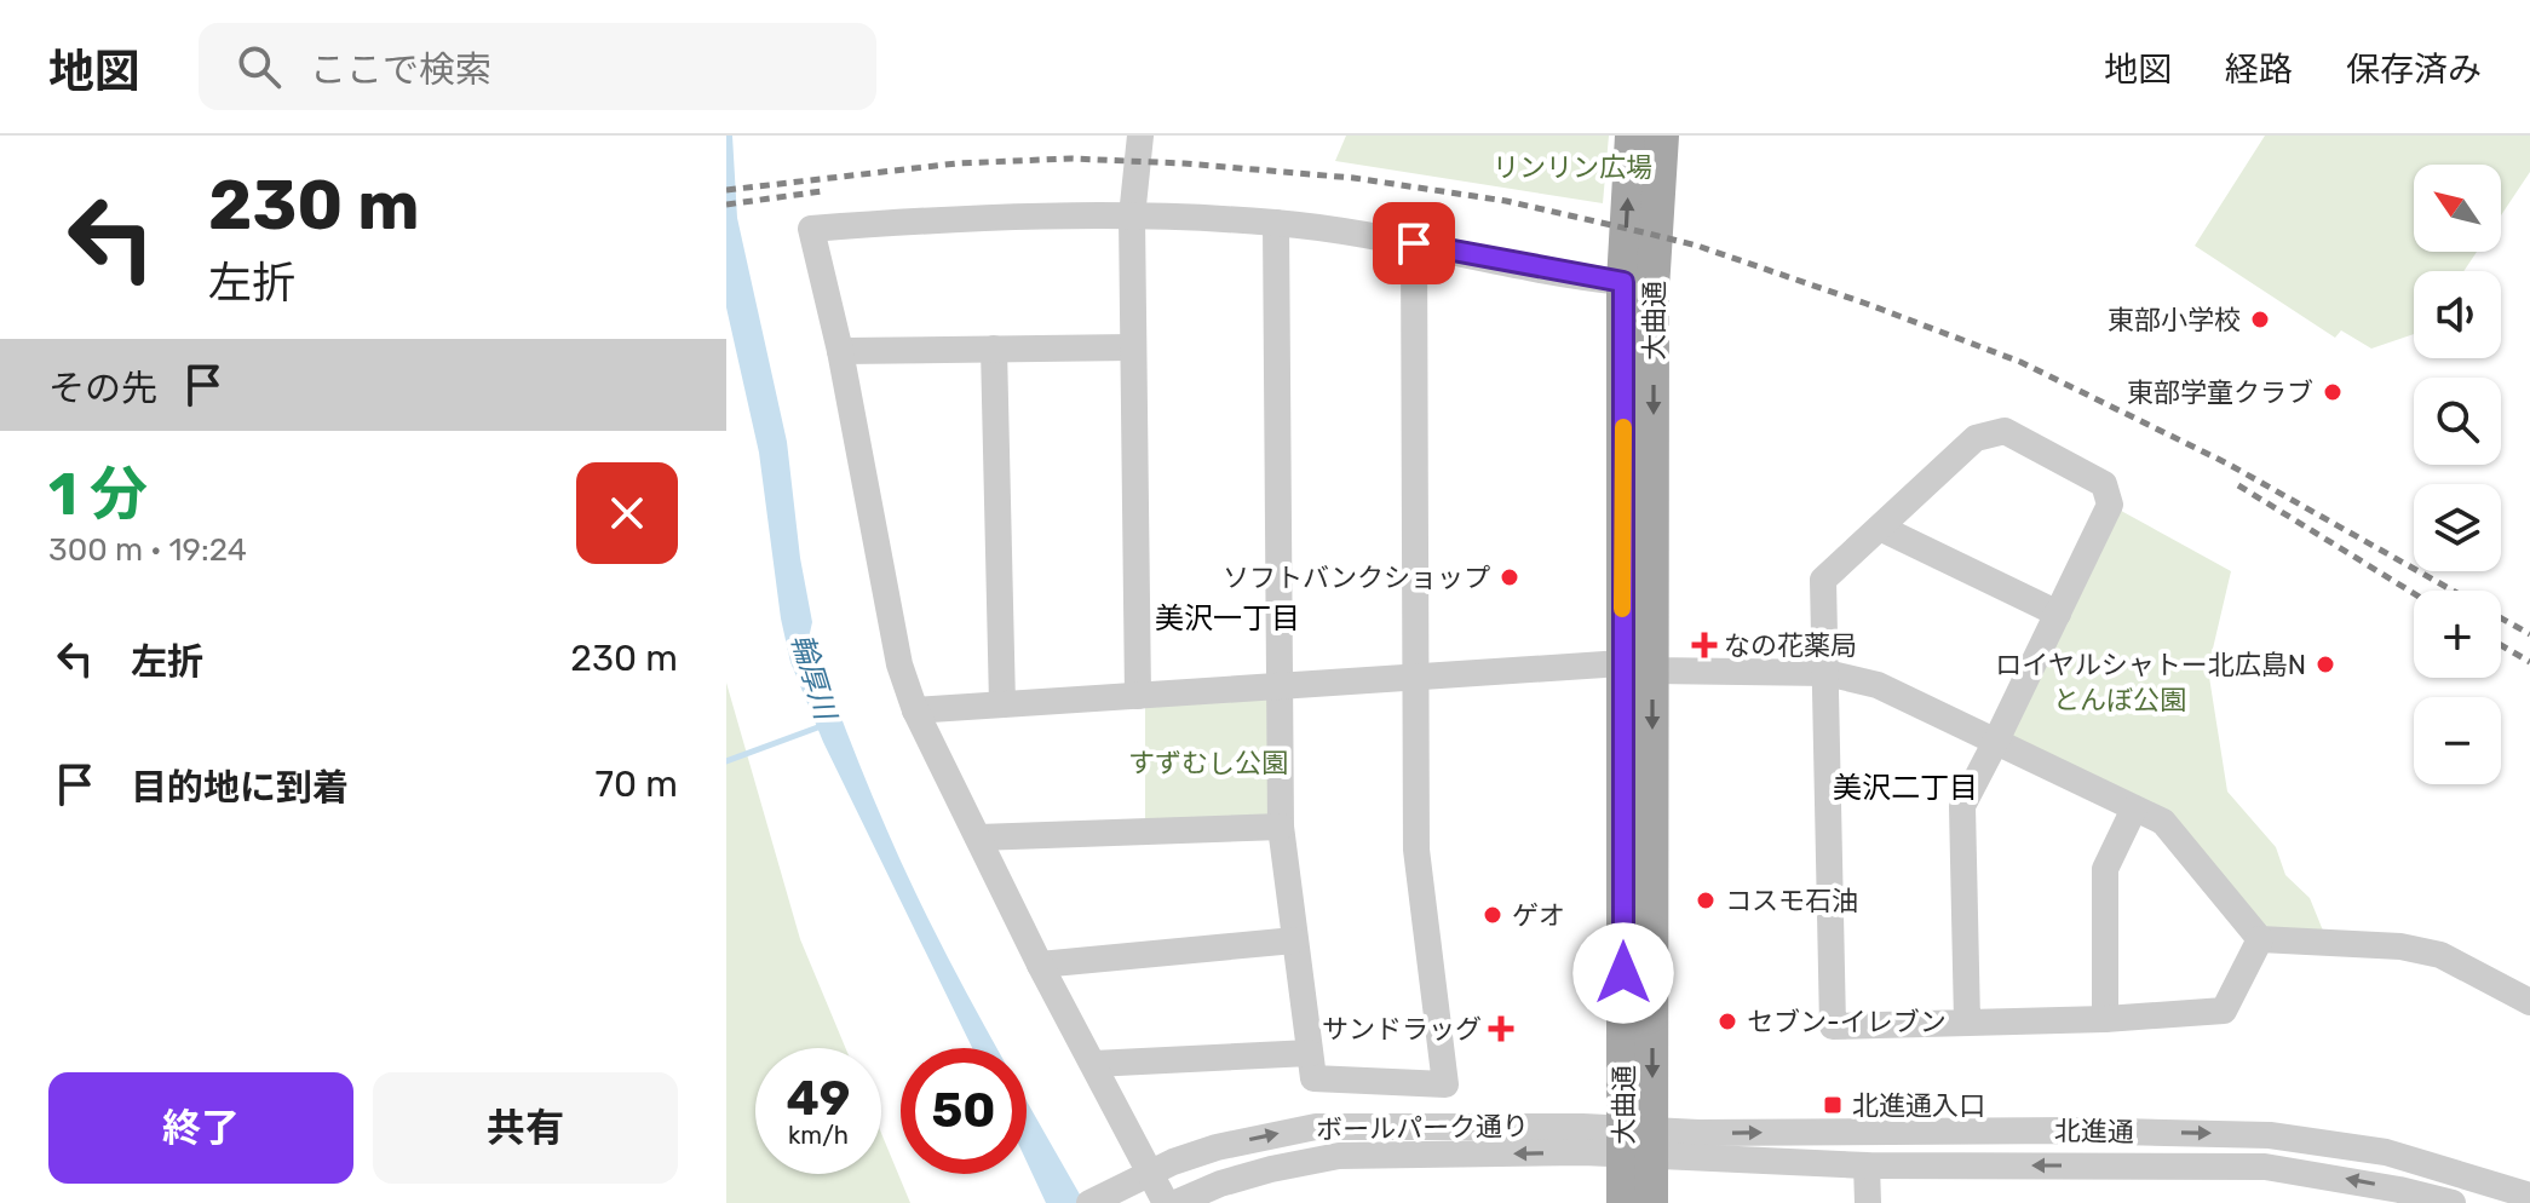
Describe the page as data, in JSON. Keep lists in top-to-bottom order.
{
  "streets": {
    "main road": ["大曲通"],
    "street": ["ボールパーク通り", "北進通"]
  },
  "crossings": [
    ["大曲通", "ボールパーク通り"],
    ["大曲通", "北進通"],
    ["ボールパーク通り", "北進通"]
  ],
  "districts": ["美沢一丁目", "美沢二丁目"],
  "water": ["輪厚川"],
  "parks": ["リンリン広場", "とんぼ公園", "すずむし公園"],
  "places": {
    "other": [
      "東部小学校",
      "東部学童クラブ",
      "ソフトバンクショップ",
      "ロイヤルシャトー北広島N",
      "コスモ石油",
      "ゲオ",
      "セブン-イレブン"
    ],
    "health": ["なの花薬局", "サンドラッグ"],
    "transit": ["北進通入口"]
  },
  "north": "top left",
  "page": {
    "header": "地図",
    "search": "ここで検索",
    "nav": ["地図", "経路", "保存済み"],
    "turn": ["230 m", "左折"],
    "map_buttons": ["+", "−"],
    "then": "その先",
    "heading": ["1 分", "300 m · 19:24"],
    "list": [
      {
        "name": "左折",
        "value": "230 m"
      },
      {
        "name": "目的地に到着",
        "value": "70 m"
      }
    ],
    "speed": "49 km/h",
    "limit": "50",
    "buttons": ["終了", "共有"]
  }
}
